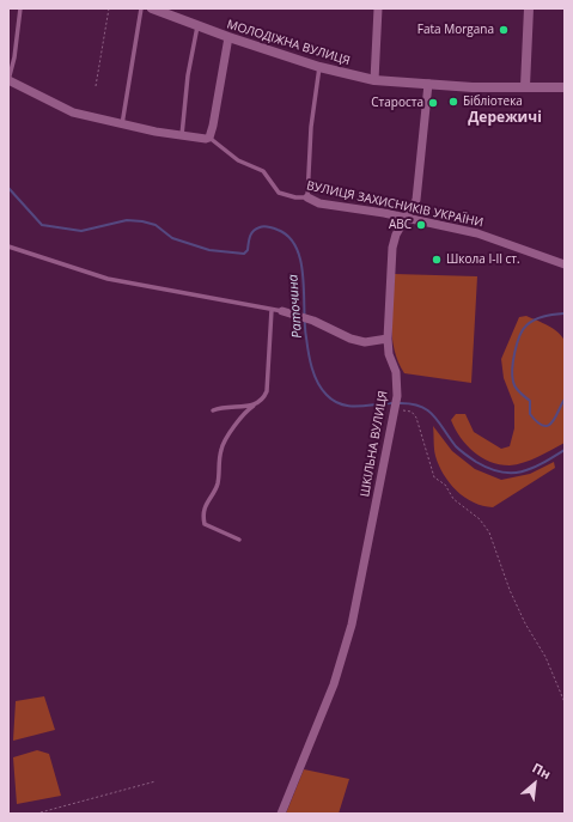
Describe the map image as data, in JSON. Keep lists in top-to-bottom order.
{
  "streets": {
    "street": ["МОЛОДІЖНА ВУЛИЦЯ", "ВУЛИЦЯ ЗАХИСНИКІВ УКРАЇНИ", "ШКІЛЬНА ВУЛИЦЯ"]
  },
  "crossings": [
    ["МОЛОДІЖНА ВУЛИЦЯ", "ШКІЛЬНА ВУЛИЦЯ"],
    ["ВУЛИЦЯ ЗАХИСНИКІВ УКРАЇНИ", "ШКІЛЬНА ВУЛИЦЯ"]
  ],
  "districts": ["Дережичі"],
  "water": ["Раточина"],
  "places": [
    "Fata Morgana",
    "Бібліотека",
    "Староста",
    "ABC",
    "Школа І-ІІ ст."
  ],
  "north": "top right"
}
